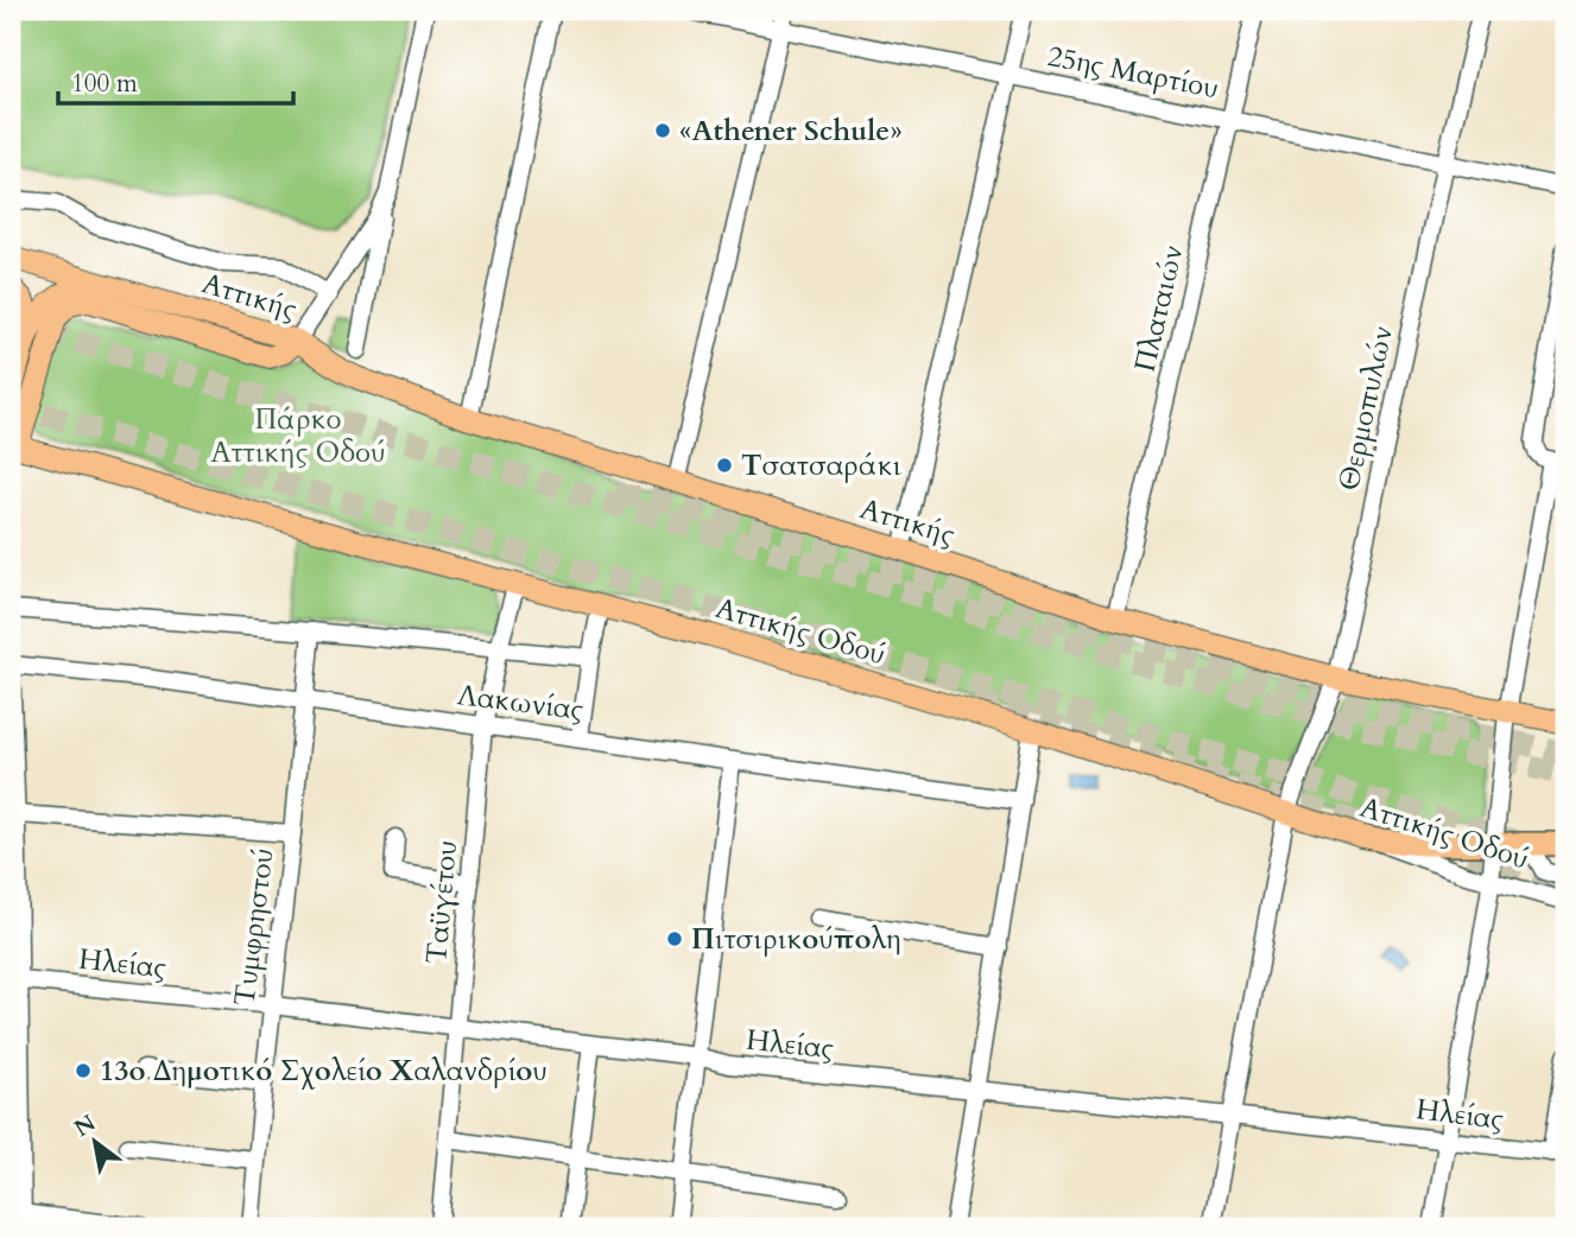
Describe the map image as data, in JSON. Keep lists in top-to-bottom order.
{
  "streets": {
    "main road": ["Αττικής", "Αττικής Οδού"],
    "street": [
      "25ης Μαρτίου",
      "Πλαταιών",
      "Θερμοπυλών",
      "Λακωνίας",
      "Ταϋγέτου",
      "Τυμφρηστού",
      "Ηλείας"
    ]
  },
  "crossings": [
    ["25ης Μαρτίου", "Πλαταιών"],
    ["25ης Μαρτίου", "Θερμοπυλών"],
    ["Αττικής", "Πλαταιών"],
    ["Αττικής", "Θερμοπυλών"],
    ["Θερμοπυλών", "Αττικής Οδού"],
    ["Θερμοπυλών", "Ηλείας"],
    ["Αττικής Οδού", "Ταϋγέτου"],
    ["Λακωνίας", "Ταϋγέτου"],
    ["Λακωνίας", "Τυμφρηστού"],
    ["Ταϋγέτου", "Ηλείας"],
    ["Τυμφρηστού", "Ηλείας"]
  ],
  "parks": ["Πάρκο Αττικής Οδού"],
  "places": [
    "«Athener Schule»",
    "Τσατσαράκι",
    "Πιτσιρικούπολη",
    "13ο Δημοτικό Σχολείο Χαλανδρίου"
  ],
  "scale_bar": "100 m",
  "north": "top left"
}
